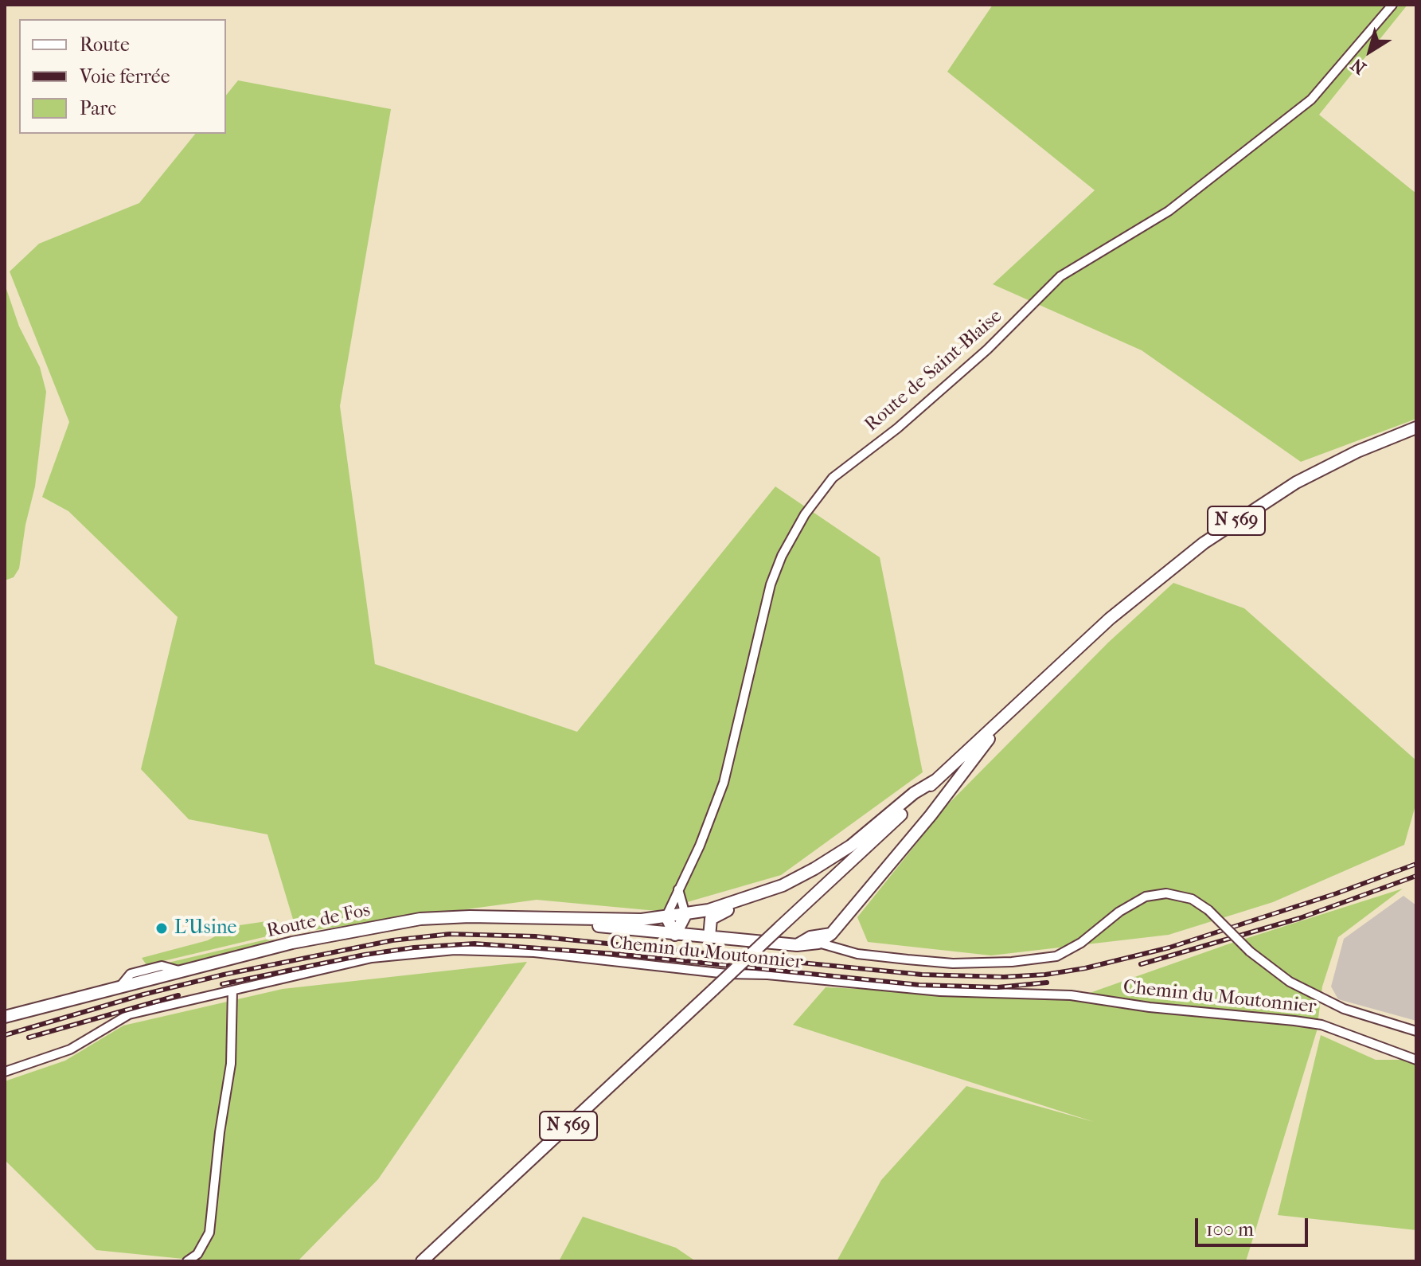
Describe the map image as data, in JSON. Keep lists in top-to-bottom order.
{
  "streets": {
    "main road": ["N 569", "Route de Fos"],
    "street": ["Route de Saint-Blaise", "Chemin du Moutonnier"]
  },
  "places": ["L'Usine"],
  "legend": ["Route", "Voie ferrée", "Parc"],
  "scale_bar": "100 m",
  "north": "bottom left"
}
